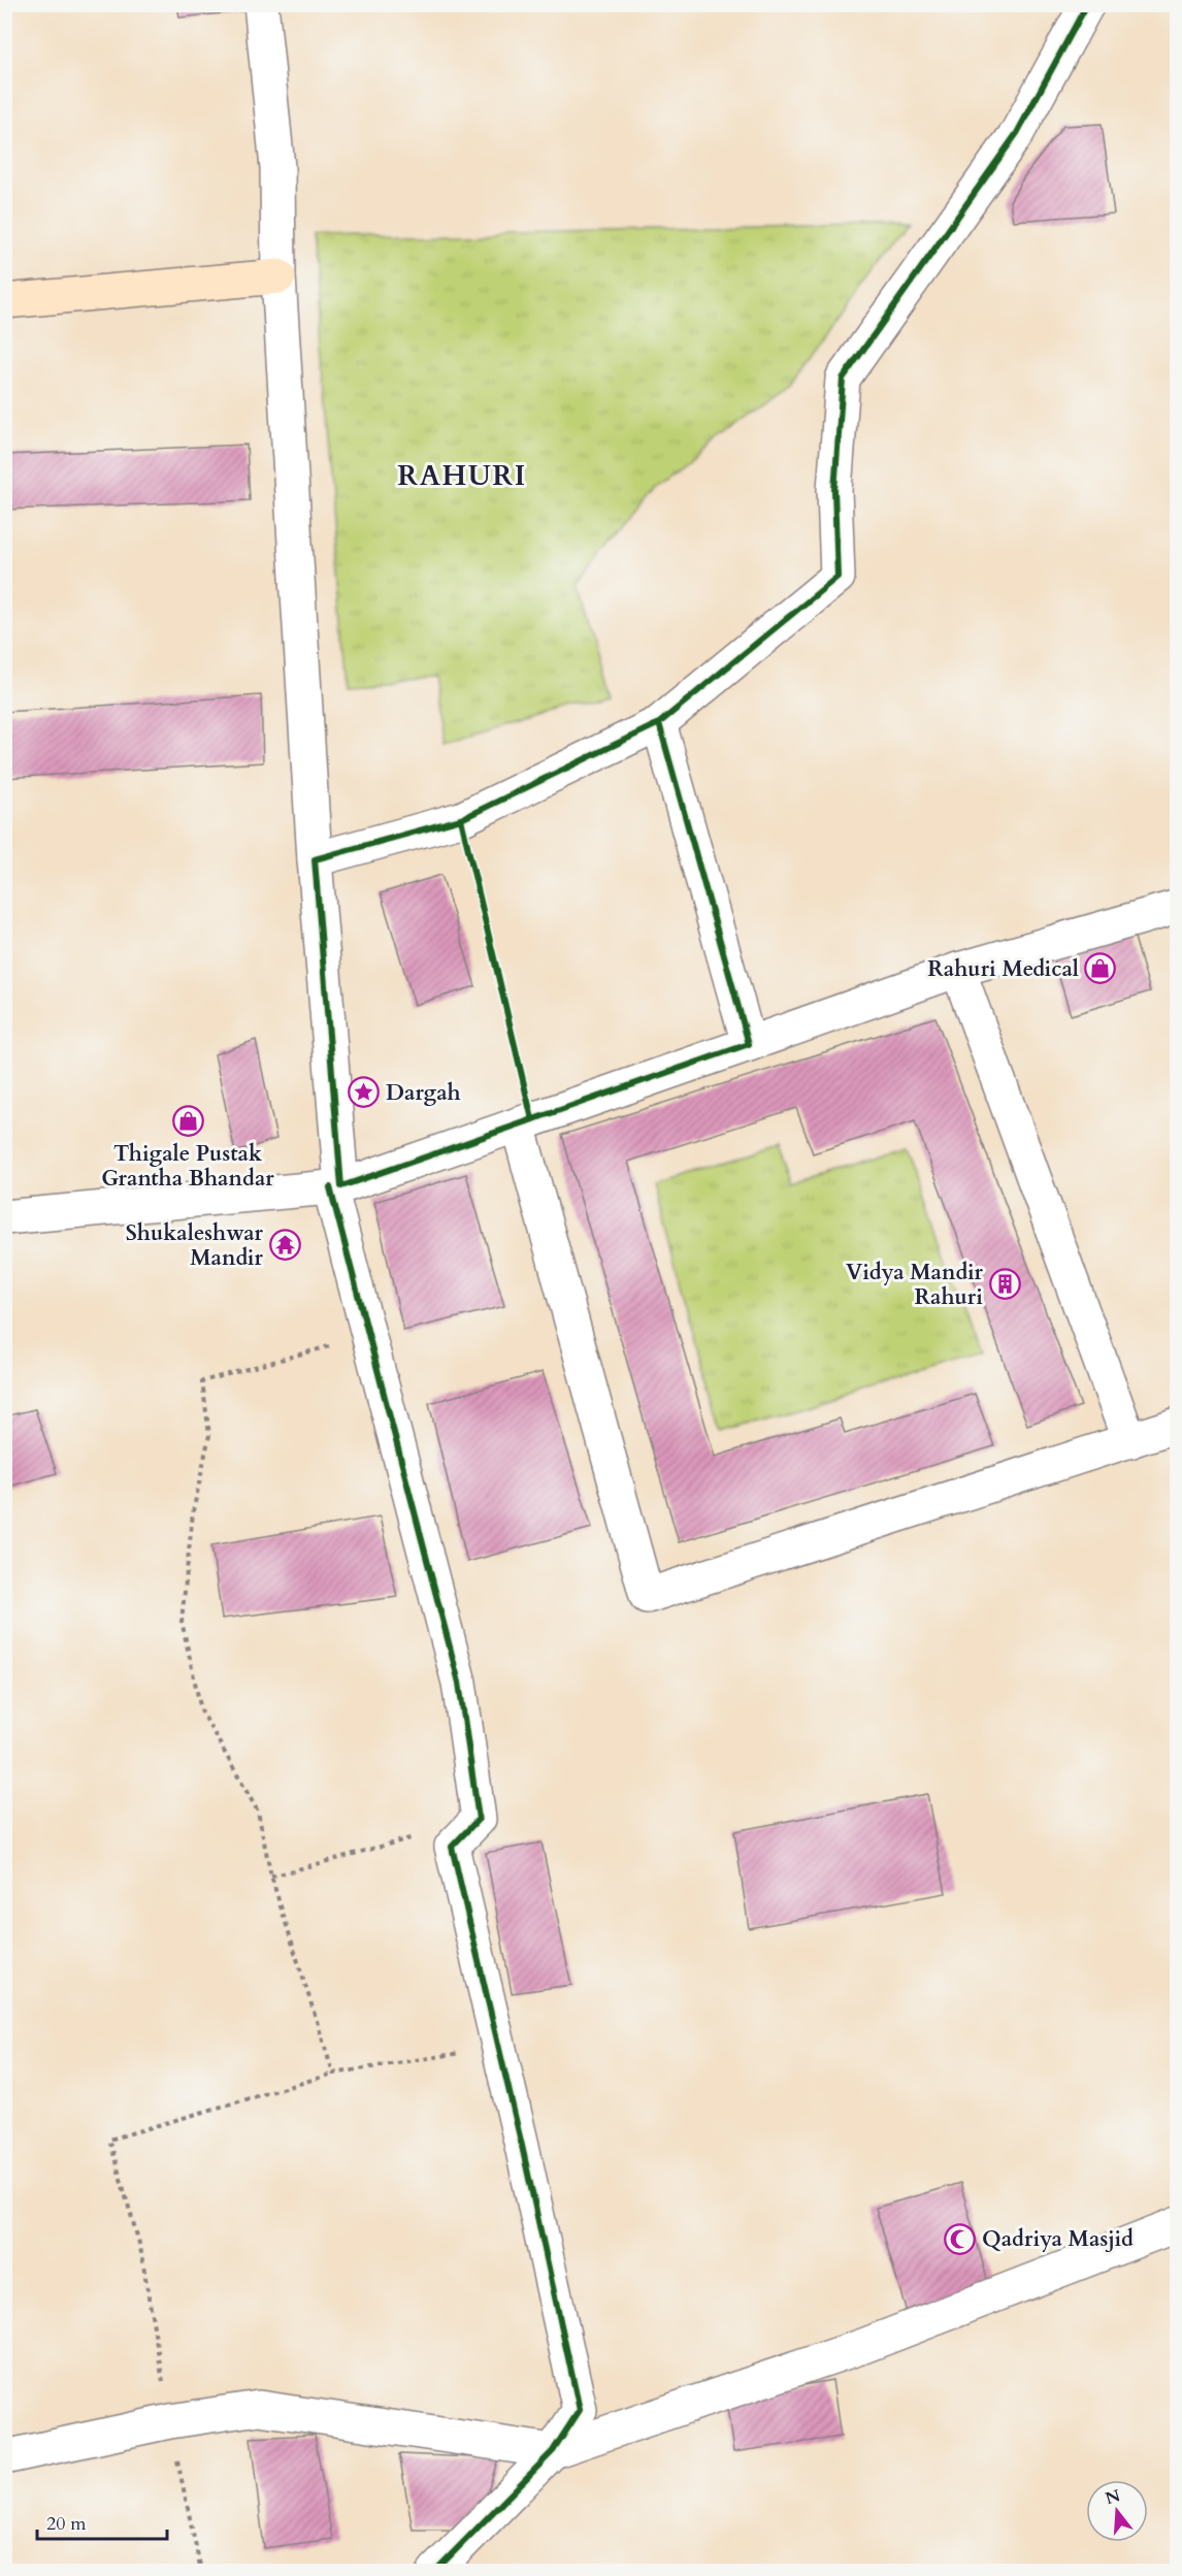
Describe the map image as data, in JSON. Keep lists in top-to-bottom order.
{
  "districts": ["RAHURI"],
  "places": {
    "shop": ["Rahuri Medical", "Thigale Pustak Grantha Bhandar"],
    "place": ["Dargah"],
    "temple": ["Shukaleshwar Mandir"],
    "building": ["Vidya Mandir Rahuri"],
    "mosque": ["Qadriya Masjid"]
  },
  "scale_bar": "20 m",
  "north": "top"
}
